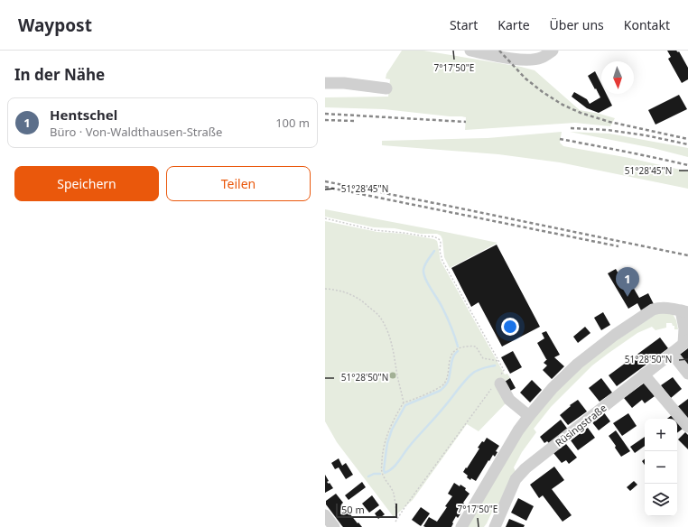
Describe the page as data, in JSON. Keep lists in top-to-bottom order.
{
  "streets": {
    "street": ["Rüsingstraße"]
  },
  "scale_bar": "50 m",
  "north": "bottom",
  "page": {
    "header": "Waypost",
    "nav": [
      "Start",
      "Karte",
      "Über uns",
      "Kontakt"
    ],
    "heading": "In der Nähe",
    "list": [
      {
        "mark": "1",
        "name": "Hentschel",
        "note": "Büro · Von-Waldthausen-Straße",
        "value": "100 m"
      }
    ],
    "buttons": ["Speichern", "Teilen"],
    "pins": "1",
    "map_buttons": ["+", "−"],
    "scale": "50 m"
  },
  "coordinates": ["7°17'50\"E", "51°28'45\"N", "51°28'50\"N"]
}
